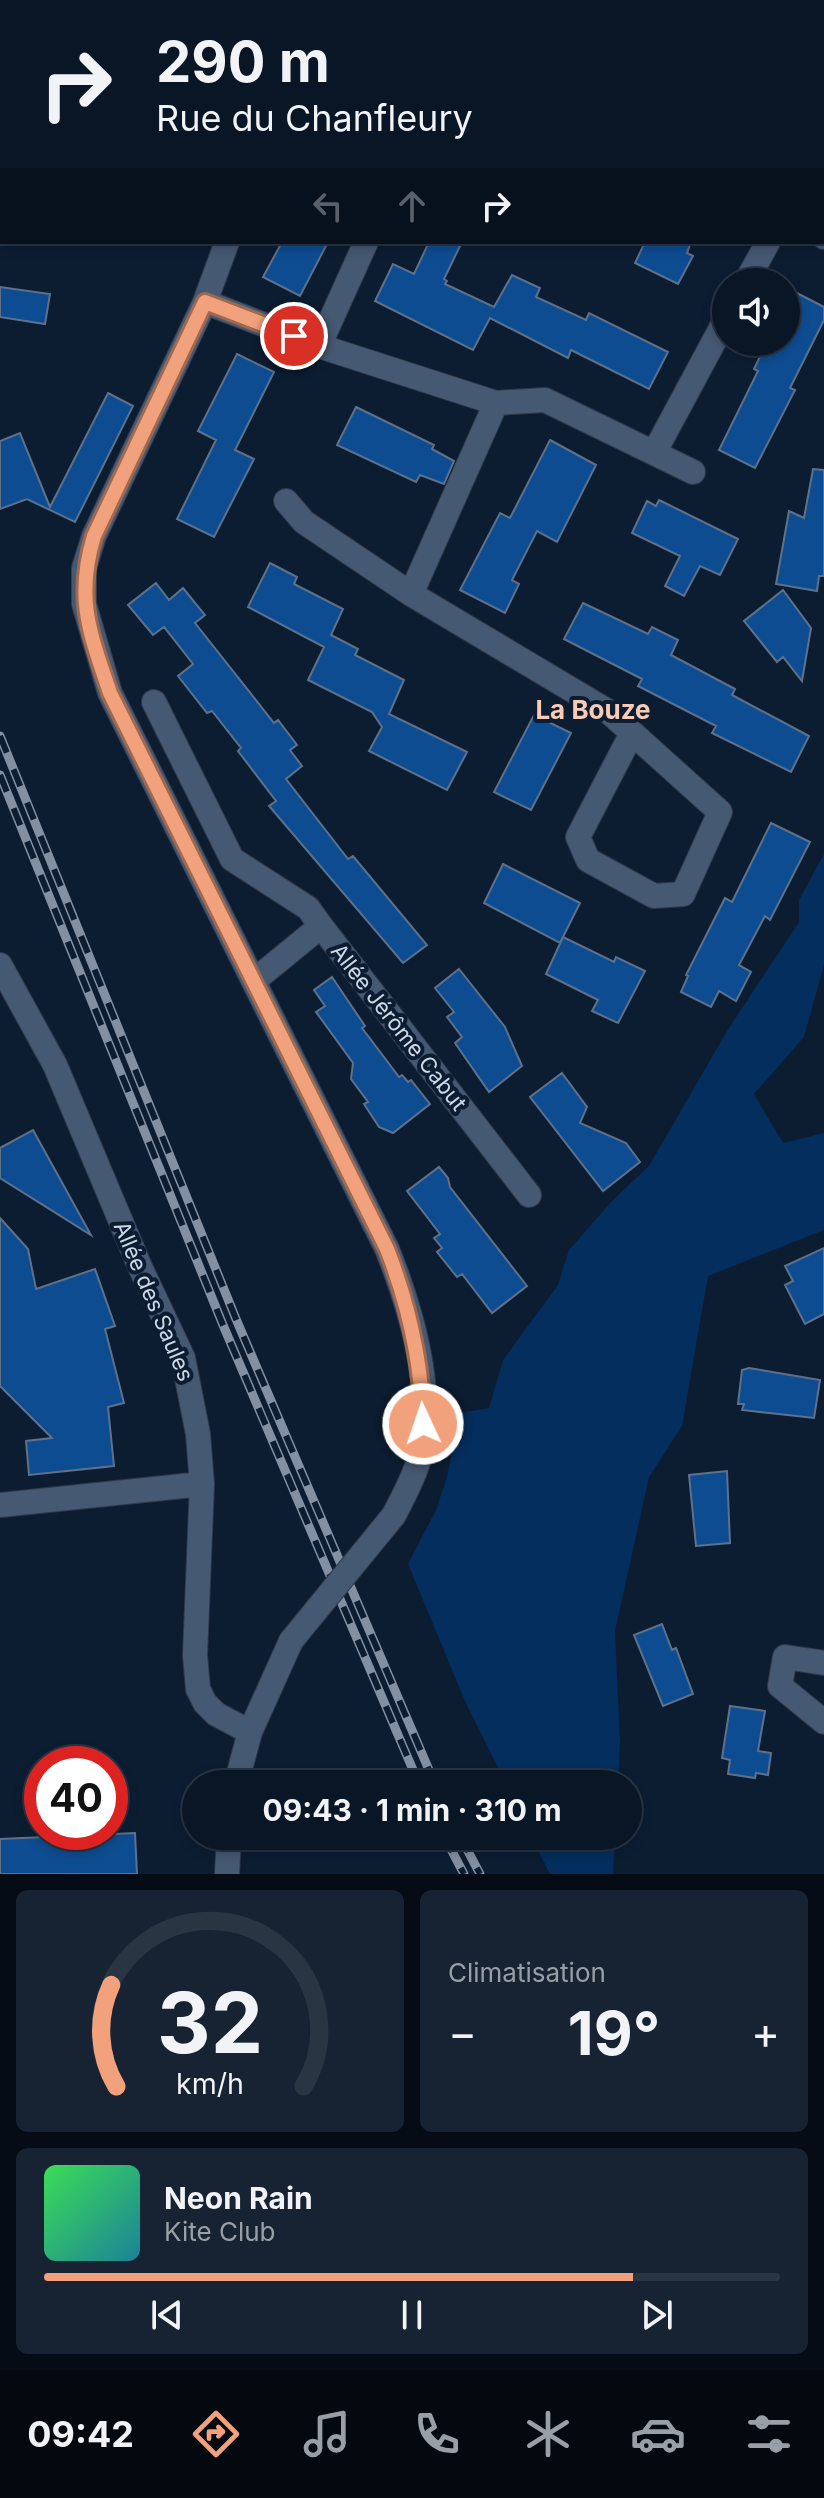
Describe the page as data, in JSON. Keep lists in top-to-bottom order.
{
  "streets": {
    "street": ["Allée Jérôme Cabut", "Allée des Saules"]
  },
  "districts": ["La Bouze"],
  "page": {
    "turn": ["290 m", "Rue du Chanfleury"],
    "limit": "40",
    "trip": "09:43 · 1 min · 310 m",
    "tile": "Climatisation",
    "heat": ["−", "19°", "+"],
    "song": ["Neon Rain", "Kite Club"],
    "tabs": "09:42",
    "gauge": ["32", "km/h"]
  }
}
